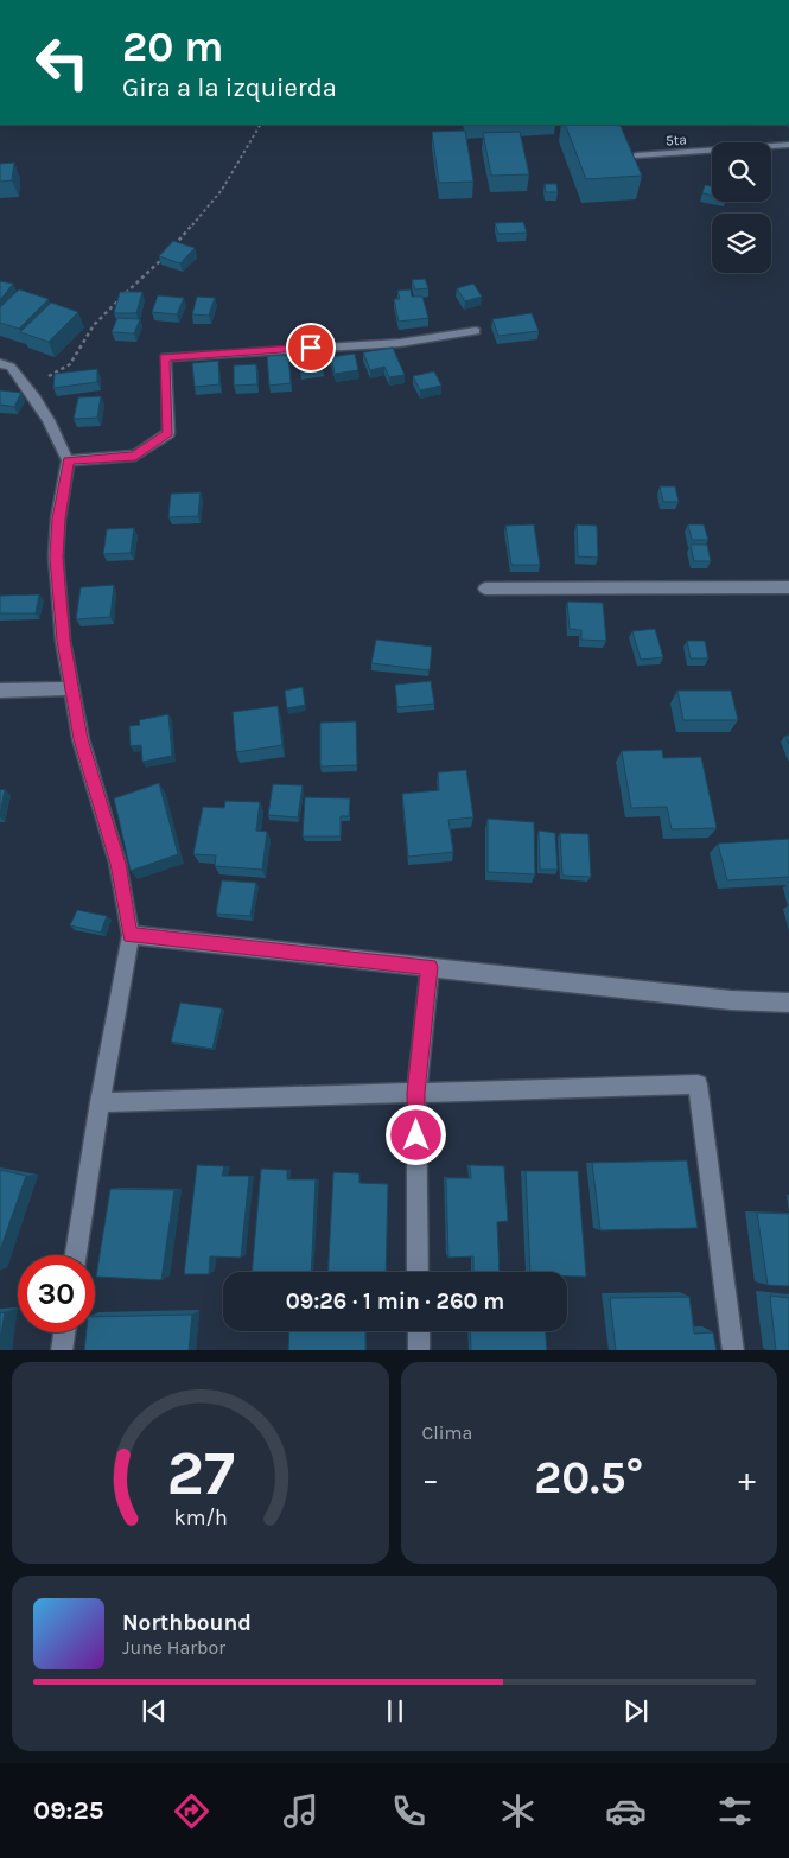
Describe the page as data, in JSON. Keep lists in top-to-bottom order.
{
  "streets": {
    "street": ["5ta"]
  },
  "page": {
    "turn": ["20 m", "Gira a la izquierda"],
    "limit": "30",
    "trip": "09:26 · 1 min · 260 m",
    "tile": "Clima",
    "heat": ["−", "20.5°", "+"],
    "song": ["Northbound", "June Harbor"],
    "tabs": "09:25",
    "gauge": ["27", "km/h"]
  }
}
